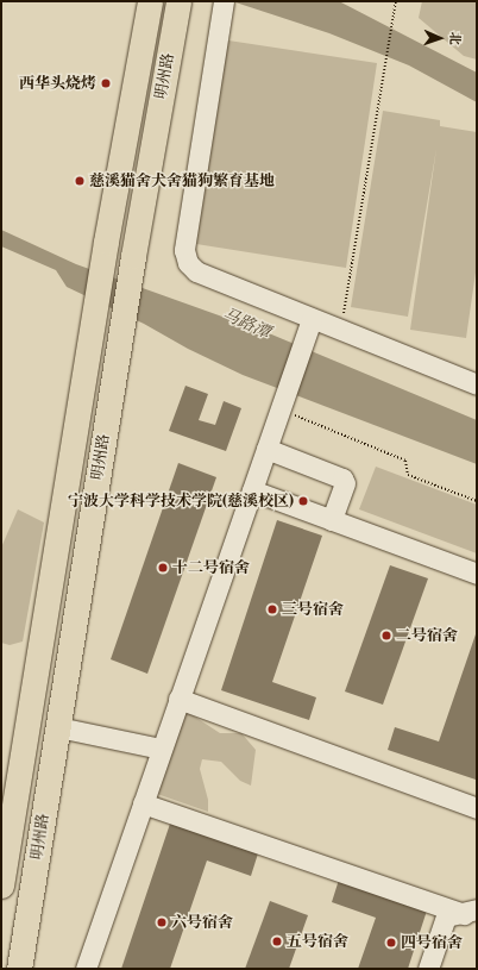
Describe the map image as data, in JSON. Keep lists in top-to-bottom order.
{
  "streets": {
    "main road": ["明州路"]
  },
  "water": ["马路潭"],
  "places": [
    "西华头烧烤",
    "慈溪猫舍犬舍猫狗繁育基地",
    "宁波大学科学技术学院(慈溪校区)",
    "十二号宿舍",
    "三号宿舍",
    "二号宿舍",
    "六号宿舍",
    "五号宿舍",
    "四号宿舍"
  ],
  "north": "right"
}
